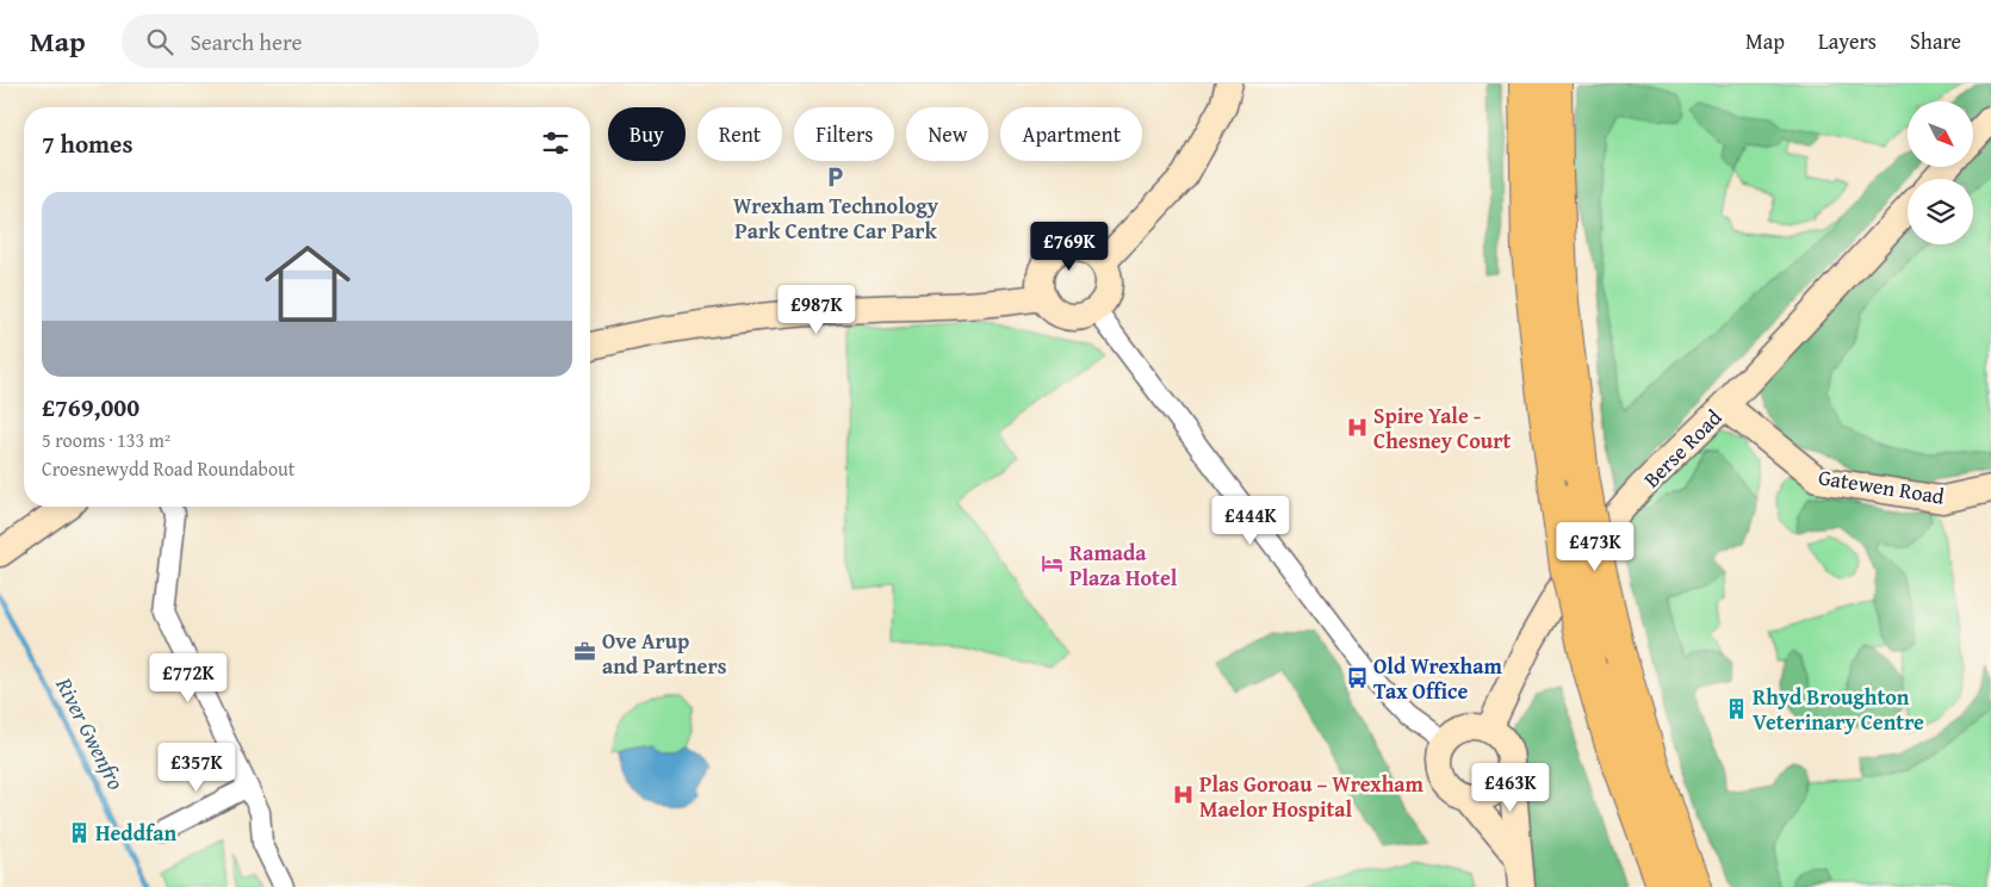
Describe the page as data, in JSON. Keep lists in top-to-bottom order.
{
  "streets": {
    "main road": ["Berse Road", "Gatewen Road"]
  },
  "crossings": [
    ["Berse Road", "Gatewen Road"]
  ],
  "water": ["River Gwenfro"],
  "places": {
    "parking": ["Wrexham Technology Park Centre Car Park"],
    "hospital": ["Spire Yale - Chesney Court", "Plas Goroau – Wrexham Maelor Hospital"],
    "hotel": ["Ramada Plaza Hotel"],
    "office": ["Ove Arup and Partners"],
    "bus stop": ["Old Wrexham Tax Office"],
    "building": ["Rhyd Broughton Veterinary Centre", "Heddfan"]
  },
  "north": "bottom right",
  "page": {
    "header": "Map",
    "search": "Search here",
    "nav": ["Map", "Layers", "Share"],
    "chip": [
      "Buy",
      "Rent",
      "Filters",
      "New",
      "Apartment"
    ],
    "heading": "7 homes",
    "list": [
      {
        "name": "£769,000",
        "note": "5 rooms · 133 m² · Croesnewydd Road Roundabout"
      }
    ],
    "price": [
      "£769K",
      "£987K",
      "£444K",
      "£473K",
      "£772K",
      "£357K",
      "£463K"
    ]
  }
}
